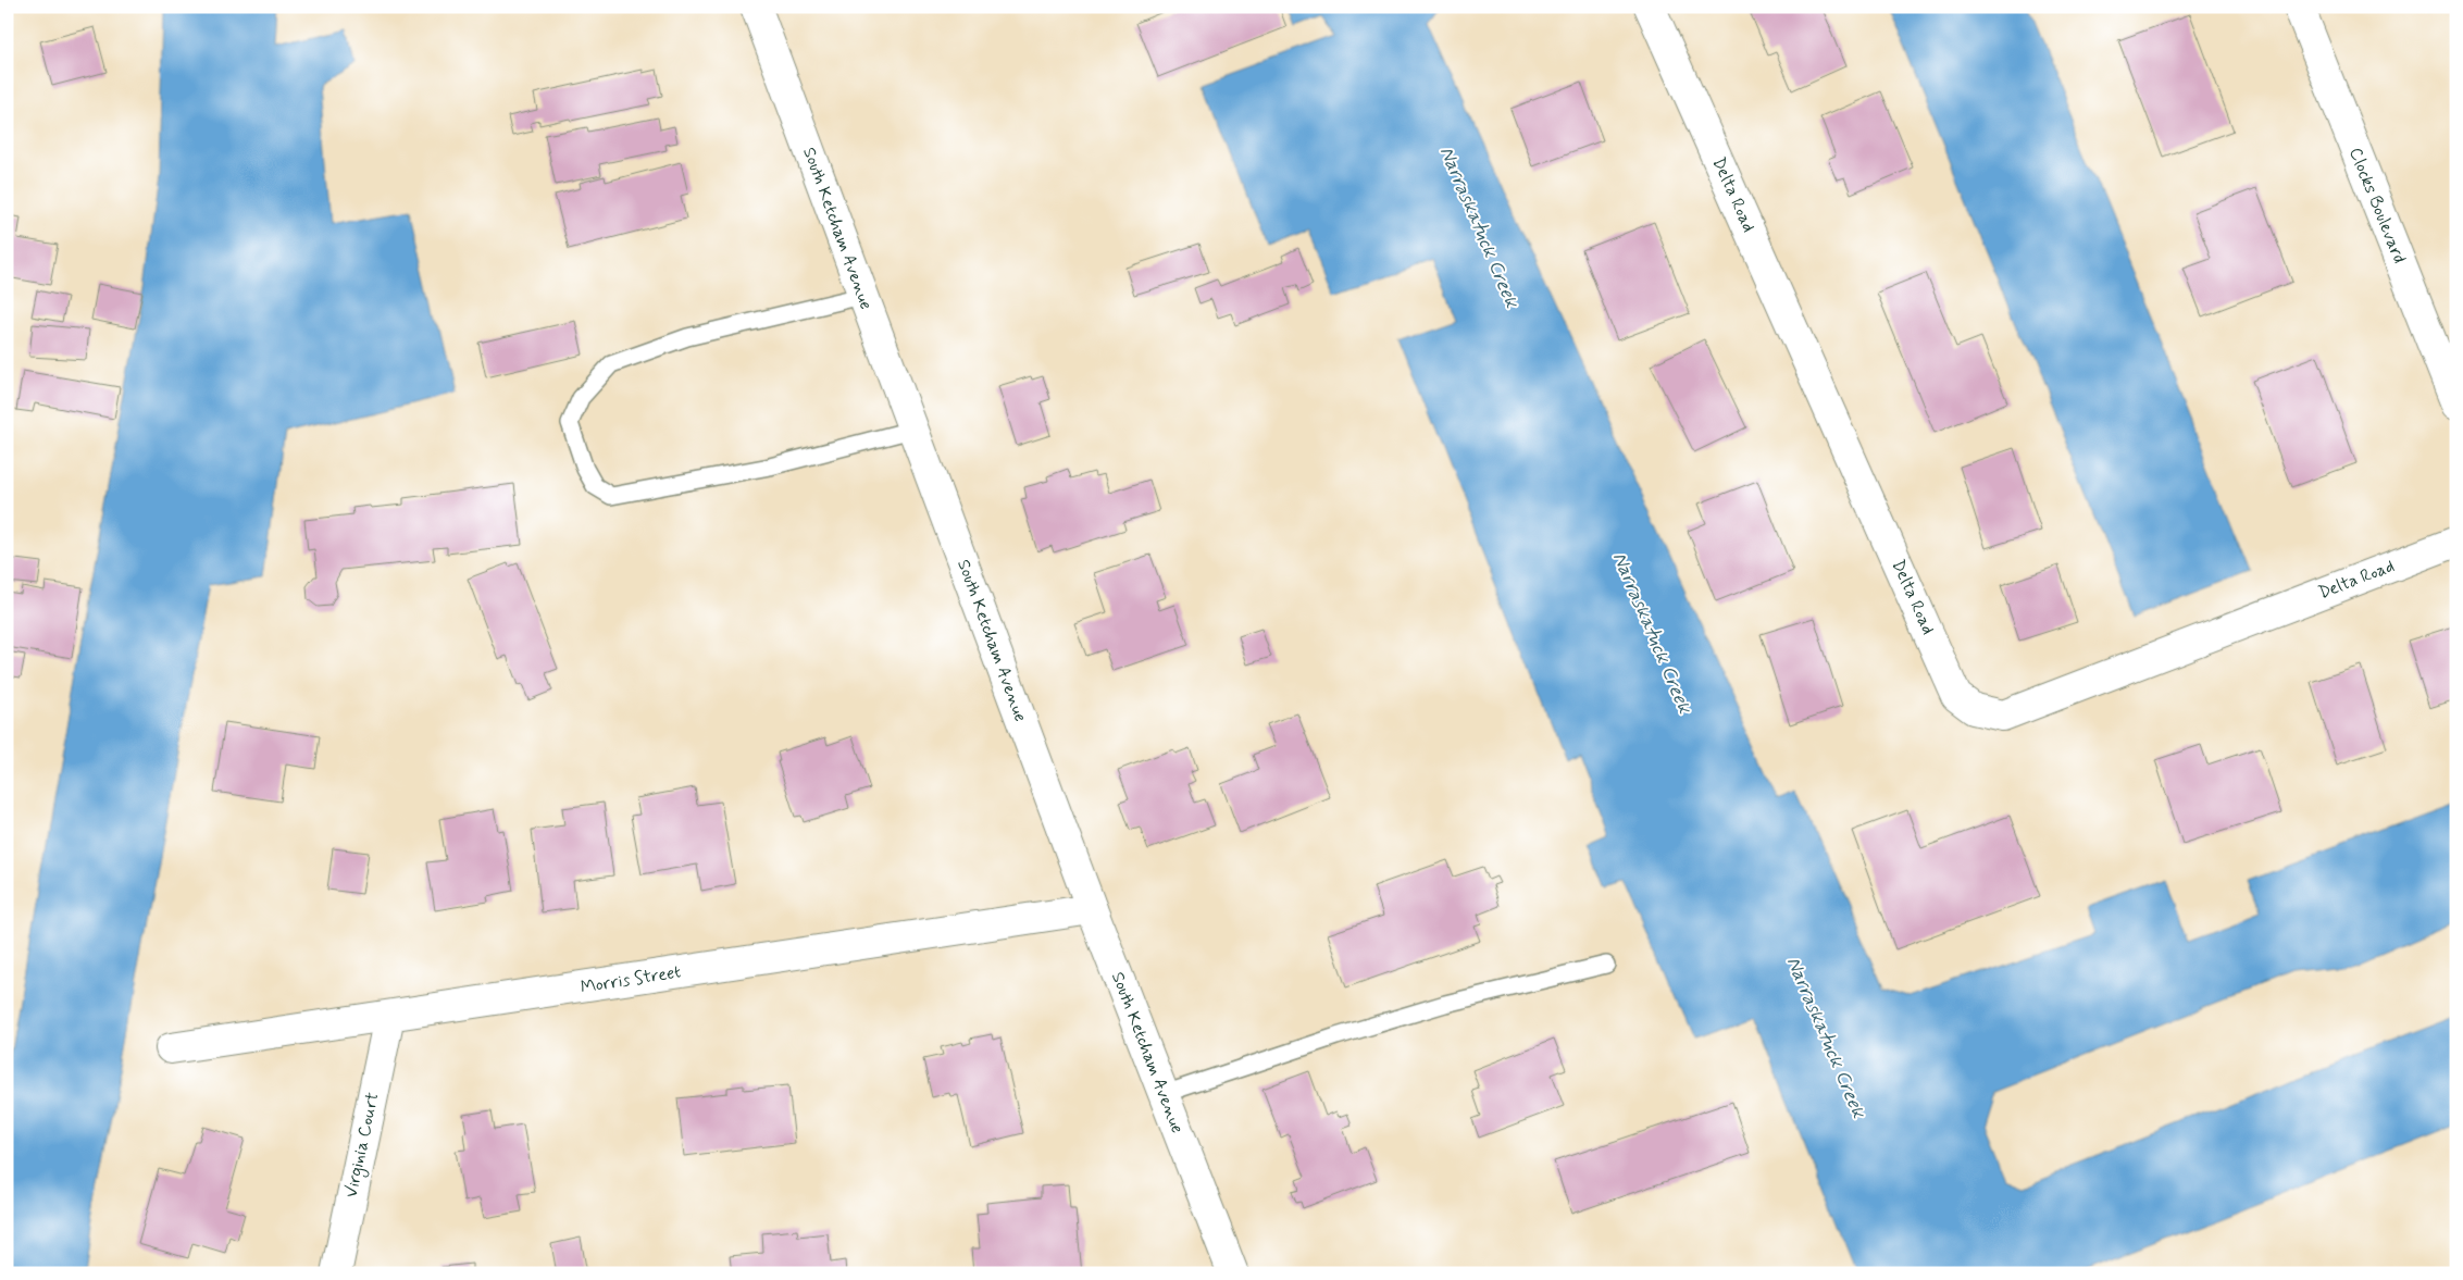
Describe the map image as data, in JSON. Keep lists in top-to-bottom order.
{
  "streets": {
    "street": [
      "Delta Road",
      "Clocks Boulevard",
      "South Ketcham Avenue",
      "Morris Street",
      "Virginia Court"
    ]
  },
  "crossings": [
    ["South Ketcham Avenue", "Morris Street"],
    ["Morris Street", "Virginia Court"]
  ],
  "water": ["Narraskatuck Creek"]
}
